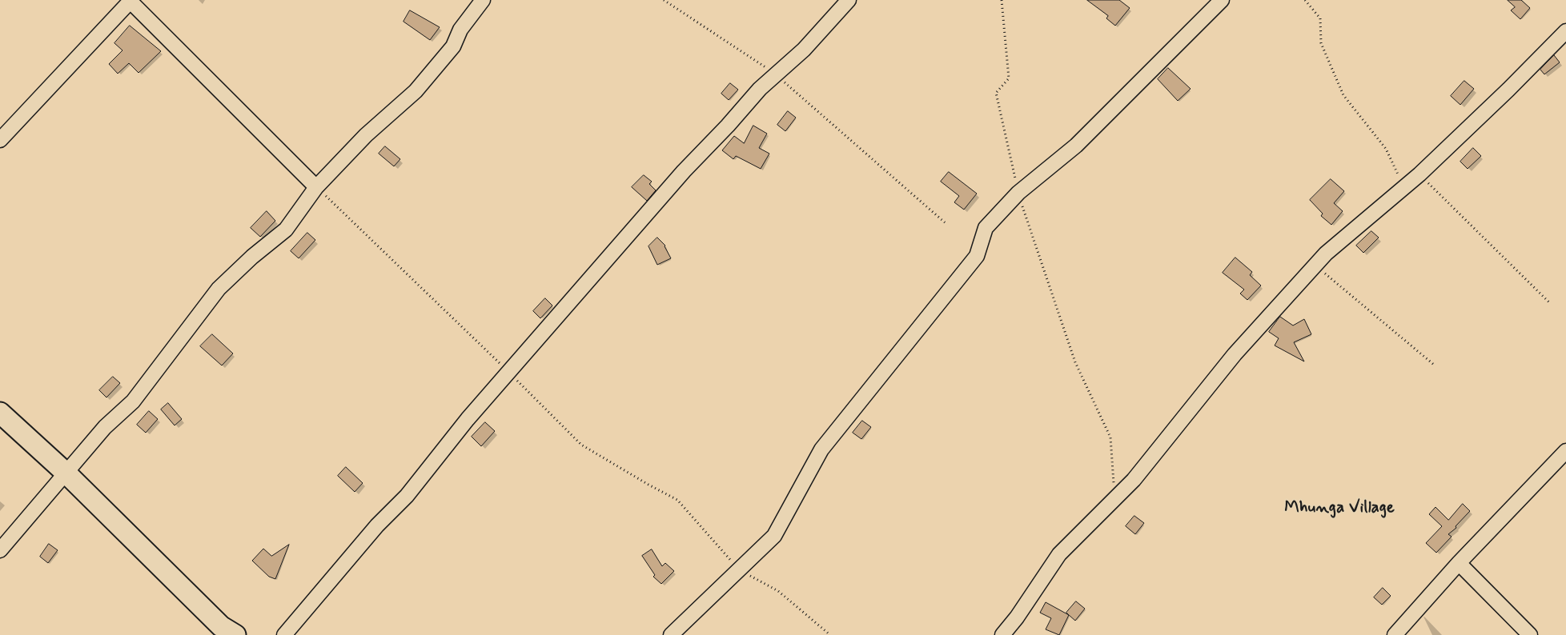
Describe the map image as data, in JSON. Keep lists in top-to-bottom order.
{
  "districts": ["Mhunga Village"]
}
